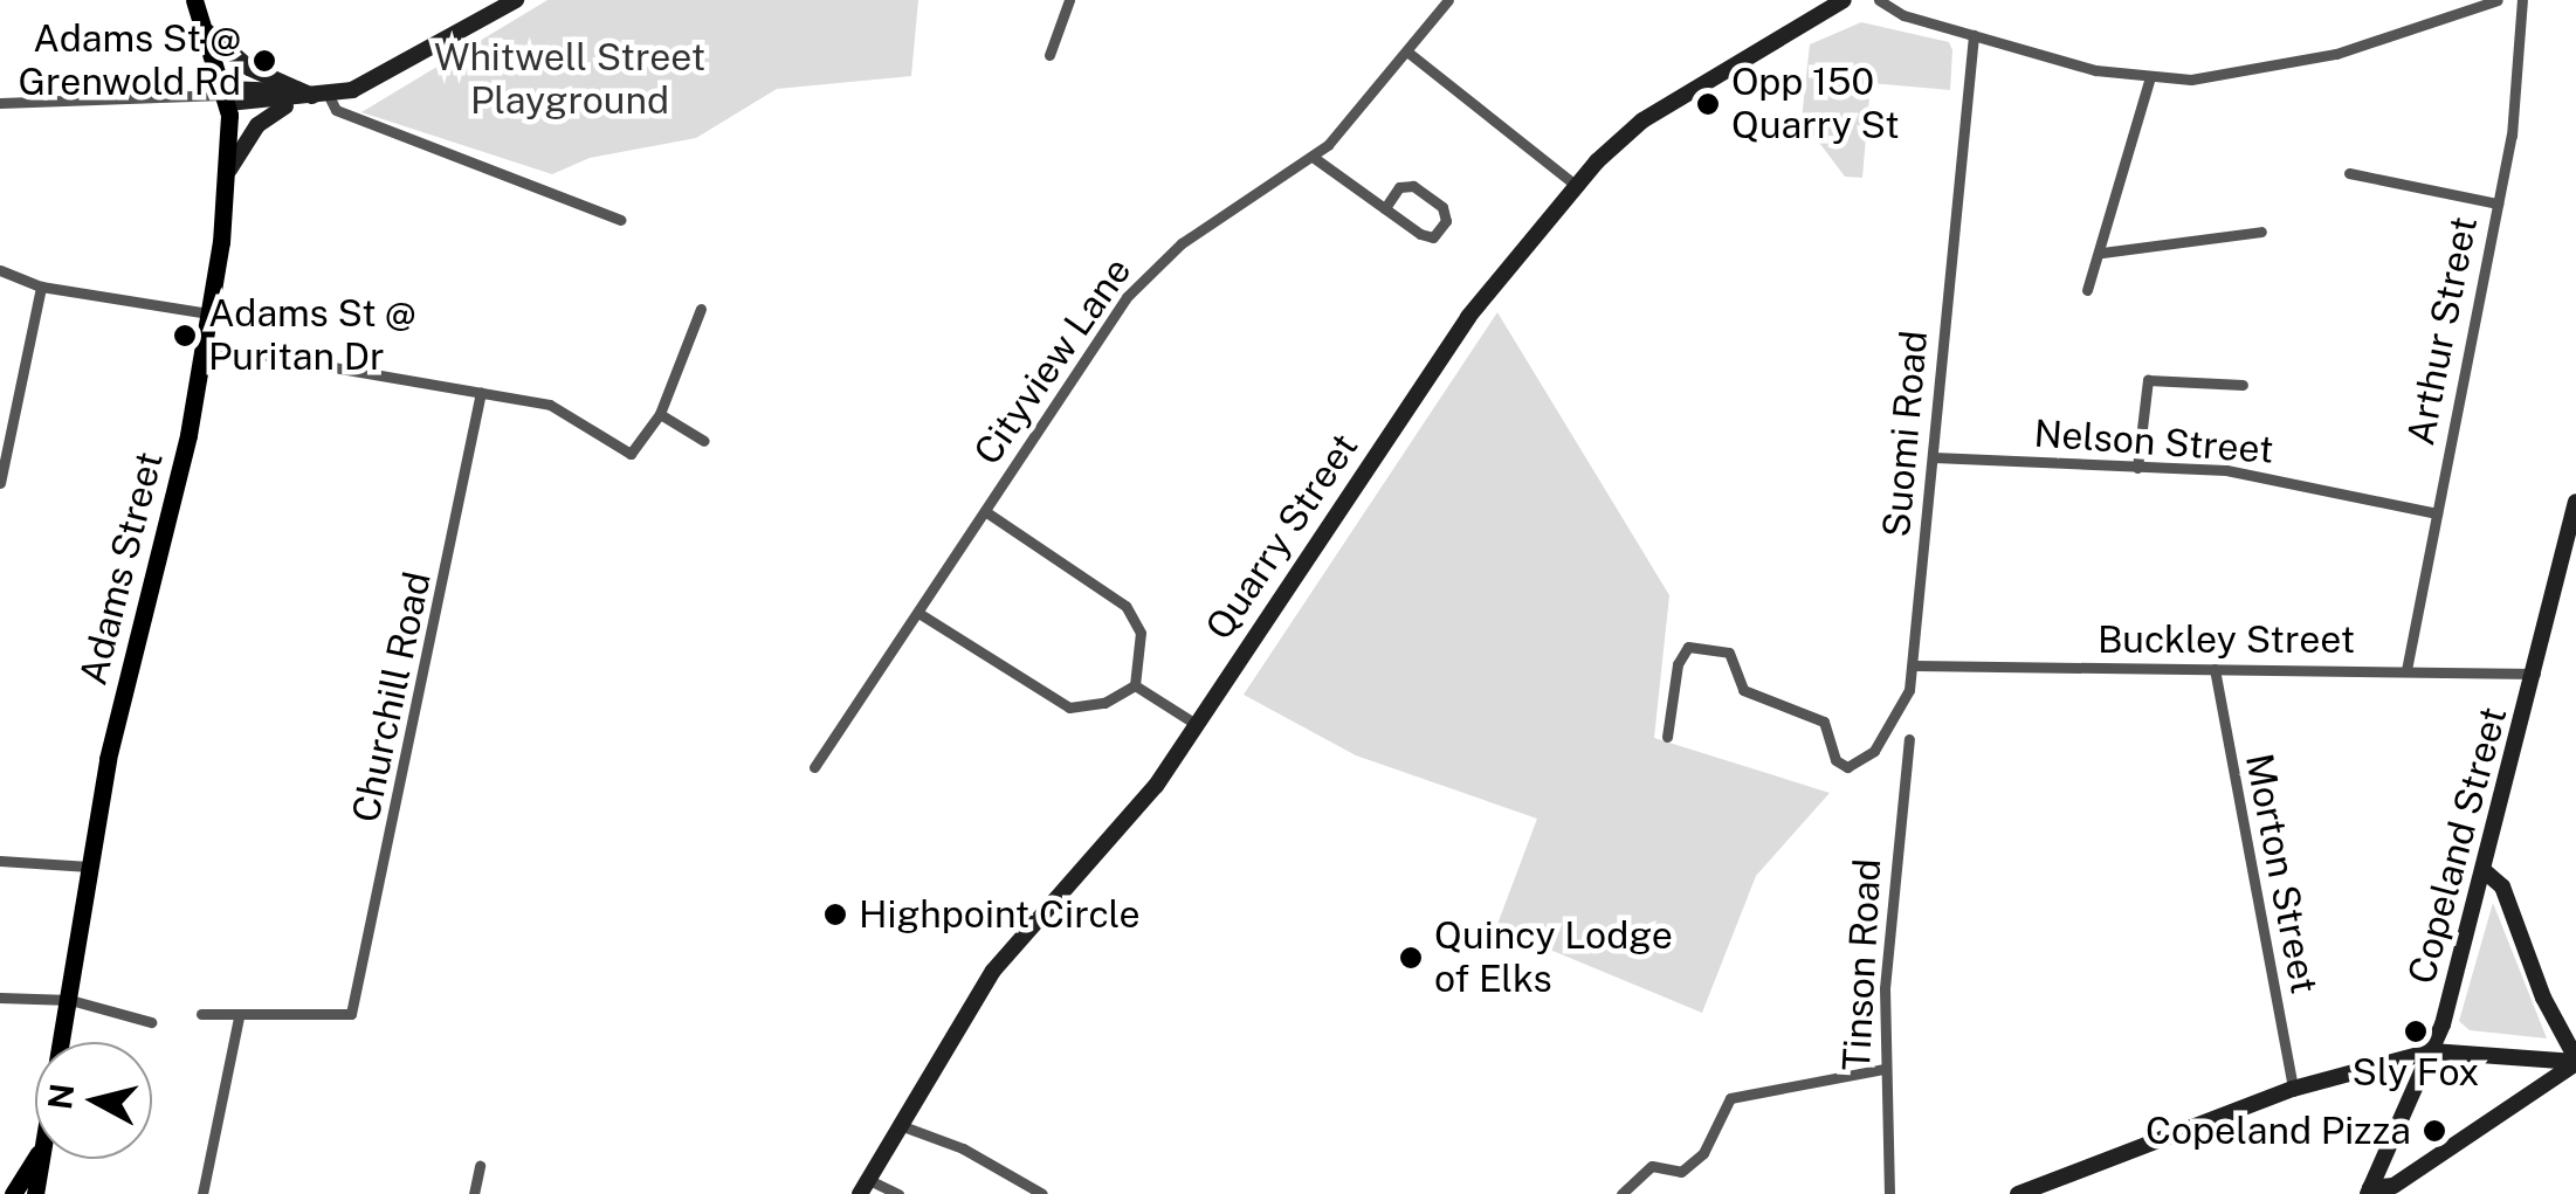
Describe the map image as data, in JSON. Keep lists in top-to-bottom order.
{
  "streets": {
    "main road": ["Quarry Street", "Adams Street", "Copeland Street"],
    "street": [
      "Arthur Street",
      "Cityview Lane",
      "Suomi Road",
      "Nelson Street",
      "Buckley Street",
      "Churchill Road",
      "Morton Street",
      "Tinson Road"
    ]
  },
  "crossings": [
    ["Arthur Street", "Nelson Street"],
    ["Arthur Street", "Buckley Street"],
    ["Suomi Road", "Nelson Street"],
    ["Suomi Road", "Buckley Street"],
    ["Buckley Street", "Copeland Street"],
    ["Buckley Street", "Morton Street"]
  ],
  "parks": ["Whitwell Street Playground"],
  "places": [
    "Adams St @ Grenwold Rd",
    "Opp 150 Quarry St",
    "Adams St @ Puritan Dr",
    "Highpoint Circle",
    "Quincy Lodge of Elks",
    "Sly Fox",
    "Copeland Pizza"
  ],
  "north": "left"
}
